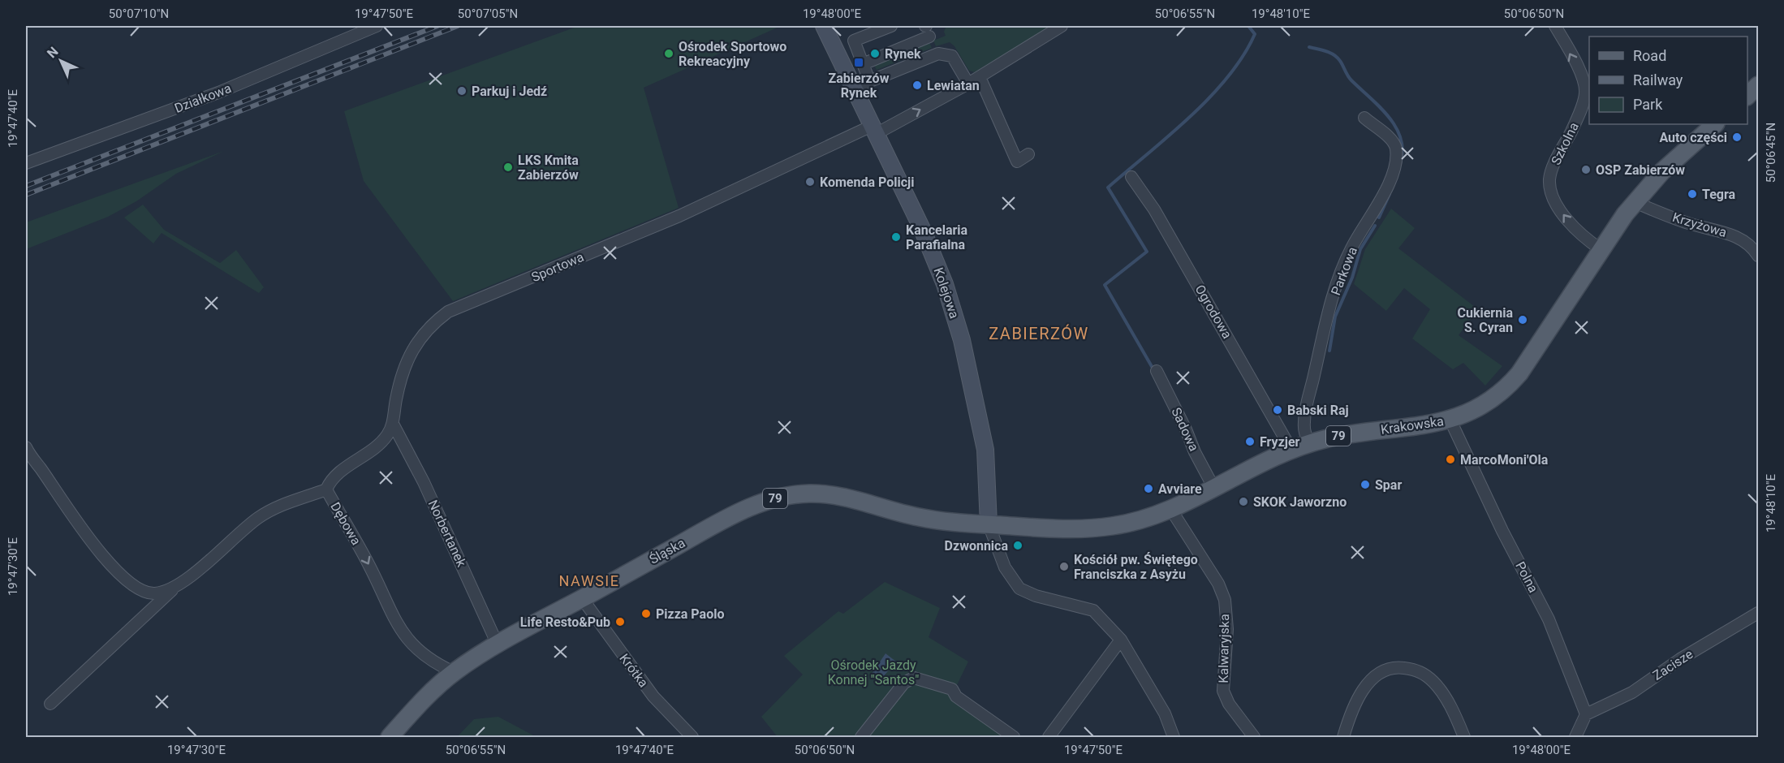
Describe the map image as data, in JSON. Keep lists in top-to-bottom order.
{
  "streets": {
    "main road": ["Krakowska", "79", "Śląska"],
    "street": [
      "Działkowa",
      "Szkolna",
      "Krzyżowa",
      "Sportowa",
      "Parkowa",
      "Kolejowa",
      "Ogrodowa",
      "Sadowa",
      "Dębowa",
      "Norbertanek",
      "Polna",
      "Kalwaryjska",
      "Zacisze",
      "Krótka"
    ]
  },
  "crossings": [
    ["Szkolna", "Krakowska"],
    ["Krzyżowa", "Krakowska"],
    ["Sportowa", "Kolejowa"],
    ["Sportowa", "Dębowa"],
    ["Sportowa", "Norbertanek"],
    ["Parkowa", "Krakowska"],
    ["Kolejowa", "Krakowska"],
    ["Kolejowa", "Śląska"],
    ["Ogrodowa", "Krakowska"],
    ["Krakowska", "Sadowa"],
    ["Krakowska", "Śląska"],
    ["Krakowska", "Polna"],
    ["Krakowska", "Kalwaryjska"],
    ["Dębowa", "Śląska"],
    ["Norbertanek", "Śląska"],
    ["Śląska", "Krótka"],
    ["Polna", "Zacisze"]
  ],
  "one_way": ["Szkolna", "Dębowa"],
  "districts": ["ZABIERZÓW", "NAWSIE"],
  "parks": ["Ośrodek Jazdy Konnej \"Santos\""],
  "places": {
    "other": [
      "Ośrodek Sportowo Rekreacyjny",
      "Rynek",
      "Lewiatan",
      "Parkuj i Jedź",
      "Auto części",
      "LKS Kmita Zabierzów",
      "OSP Zabierzów",
      "Komenda Policji",
      "Tegra",
      "Kancelaria Parafialna",
      "Cukiernia S. Cyran",
      "Babski Raj",
      "Fryzjer",
      "MarcoMoni'Ola",
      "Spar",
      "Avviare",
      "SKOK Jaworzno",
      "Dzwonnica",
      "Kościół pw. Świętego Franciszka z Asyżu",
      "Pizza Paolo",
      "Life Resto&Pub"
    ],
    "transit": ["Zabierzów Rynek"]
  },
  "legend": ["Road", "Railway", "Park"],
  "north": "top left",
  "coordinates": [
    "50°07'10\"N",
    "19°47'50\"E",
    "50°07'05\"N",
    "19°48'00\"E",
    "50°06'55\"N",
    "19°48'10\"E",
    "50°06'50\"N",
    "19°47'40\"E",
    "50°06'45\"N",
    "19°47'30\"E"
  ]
}
